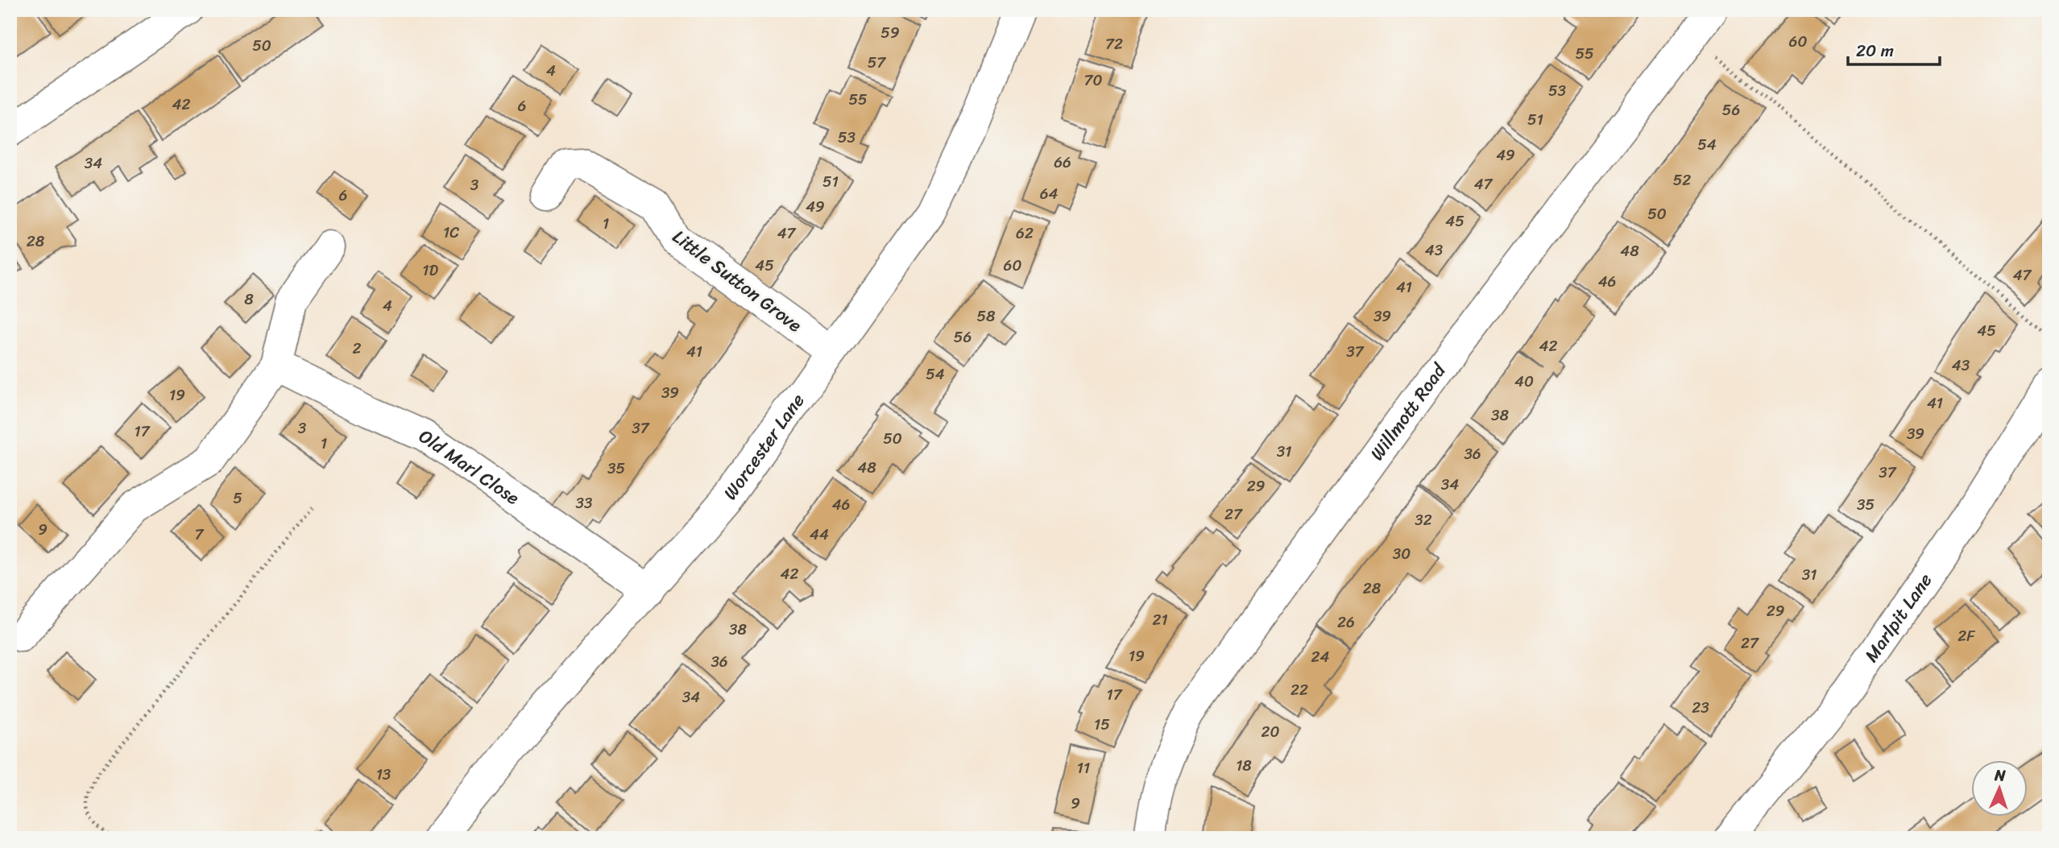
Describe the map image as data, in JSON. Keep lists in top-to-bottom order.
{
  "streets": {
    "street": [
      "Little Sutton Grove",
      "Willmott Road",
      "Worcester Lane",
      "Old Marl Close",
      "Marlpit Lane"
    ]
  },
  "crossings": [
    ["Little Sutton Grove", "Worcester Lane"],
    ["Worcester Lane", "Old Marl Close"]
  ],
  "house_numbers": [
    "59",
    "60",
    "72",
    "50",
    "55",
    "57",
    "4",
    "70",
    "53",
    "55",
    "42",
    "6",
    "56",
    "51",
    "53",
    "54",
    "49",
    "66",
    "34",
    "52",
    "51",
    "47",
    "3",
    "64",
    "6",
    "49",
    "50",
    "45",
    "1",
    "1C",
    "47",
    "62",
    "28",
    "43",
    "48",
    "45",
    "60",
    "1D",
    "47",
    "46",
    "41",
    "8",
    "4",
    "58",
    "39",
    "45",
    "56",
    "42",
    "2",
    "41",
    "37",
    "43",
    "54",
    "40",
    "39",
    "19",
    "41",
    "38",
    "3",
    "37",
    "17",
    "39",
    "50",
    "1",
    "31",
    "36",
    "48",
    "35",
    "37",
    "34",
    "29",
    "5",
    "33",
    "46",
    "35",
    "27",
    "32",
    "9",
    "7",
    "44",
    "30",
    "42",
    "31",
    "28",
    "29",
    "21",
    "26",
    "38",
    "2F",
    "27",
    "19",
    "24",
    "36",
    "22",
    "17",
    "34",
    "23",
    "15",
    "20",
    "18",
    "11",
    "13",
    "9"
  ],
  "scale_bar": "20 m",
  "north": "top"
}
